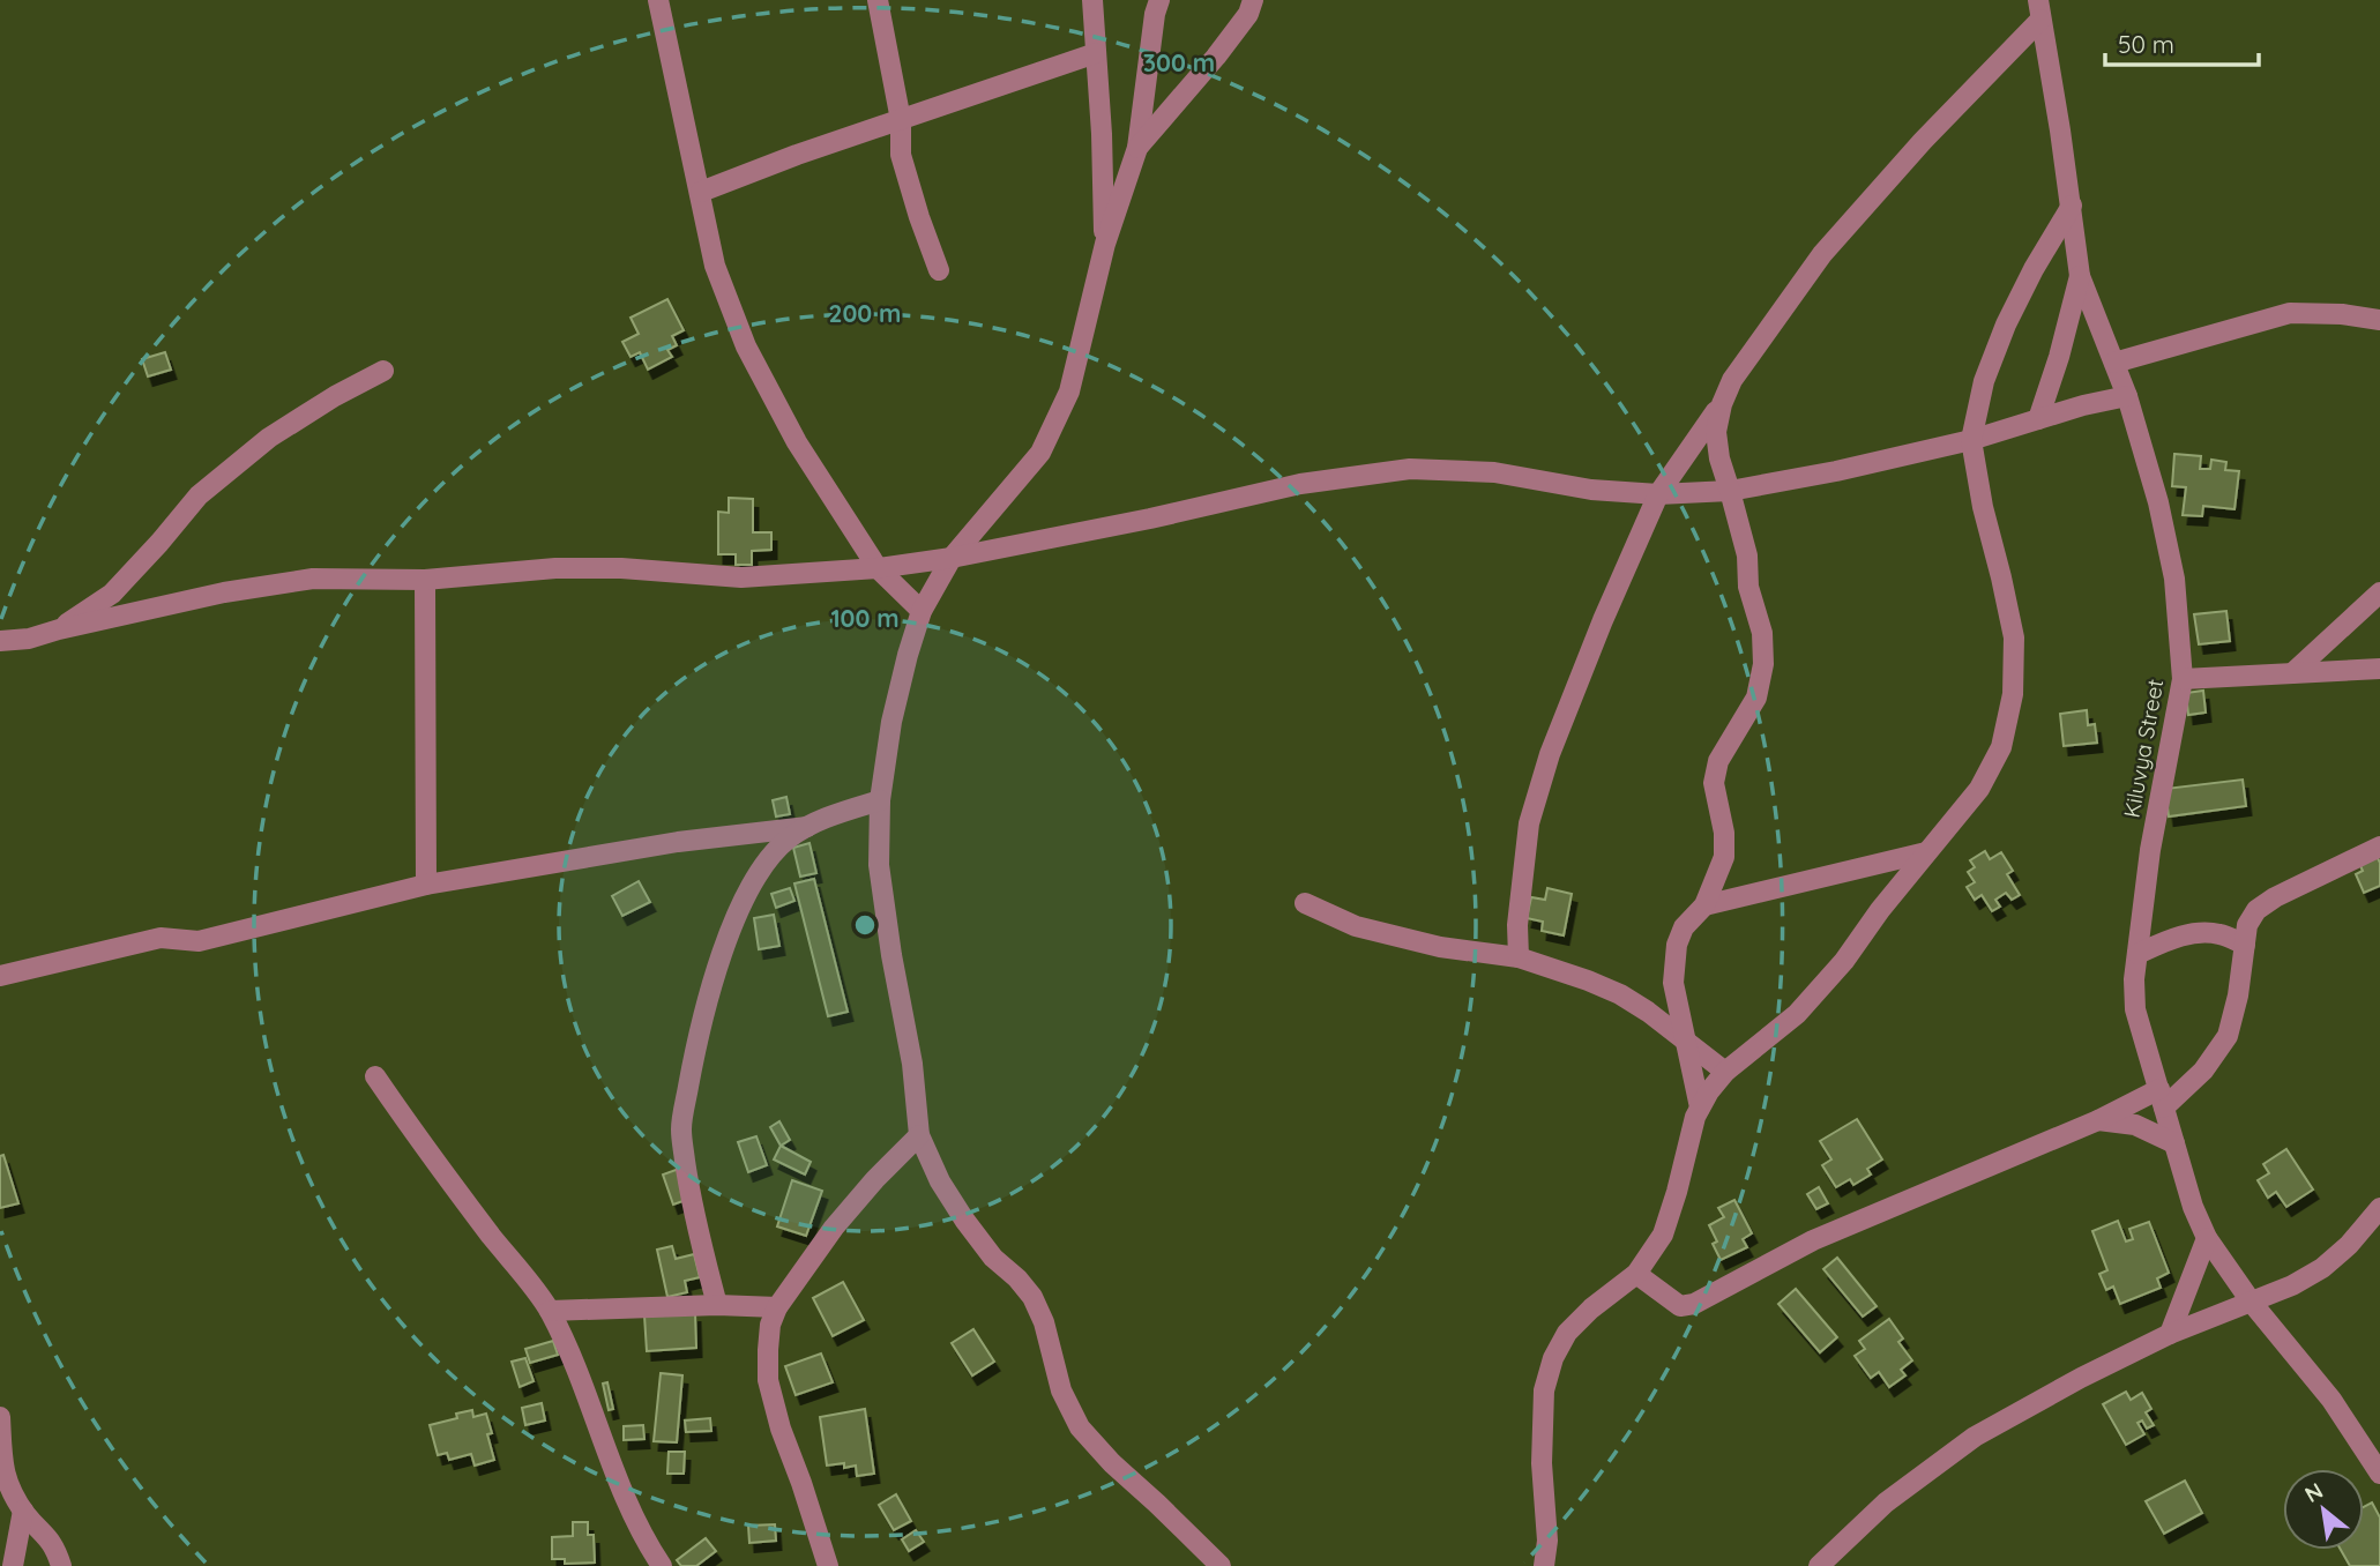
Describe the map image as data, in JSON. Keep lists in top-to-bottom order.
{
  "streets": {
    "street": ["Kiluvya Street"]
  },
  "scale_bar": "50 m",
  "north": "top left",
  "rings": ["300 m", "200 m", "100 m"]
}
